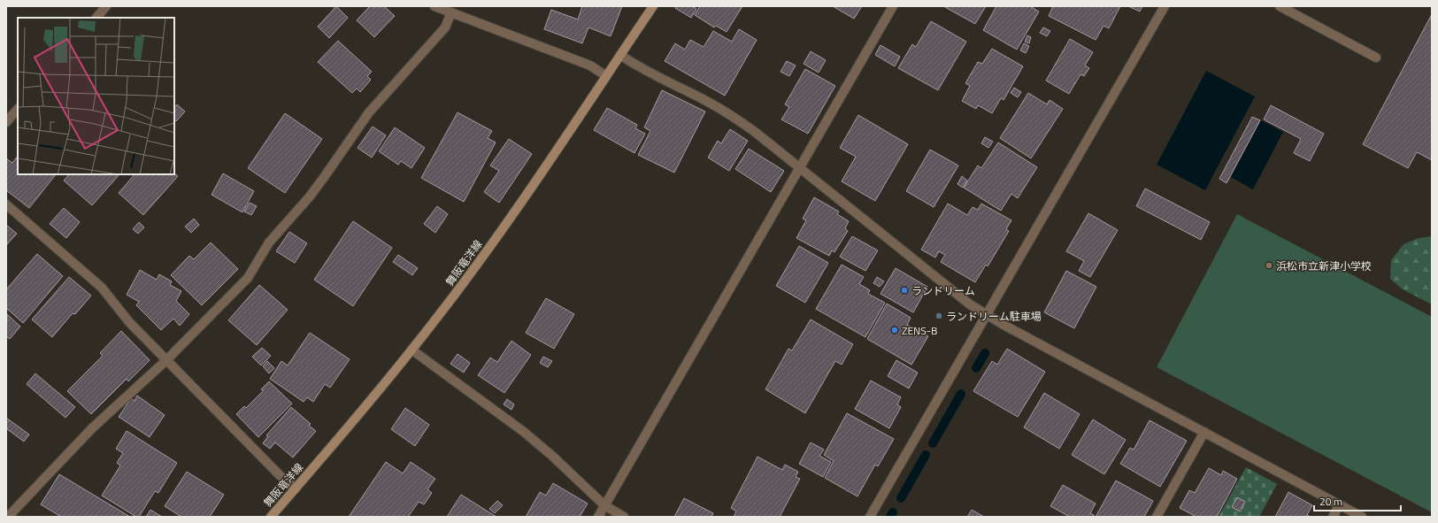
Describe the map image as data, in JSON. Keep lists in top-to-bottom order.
{
  "streets": {
    "main road": ["舞阪竜洋線"]
  },
  "places": [
    "浜松市立新津小学校",
    "ランドリーム",
    "ランドリーム駐車場",
    "ZENS-B"
  ],
  "scale_bar": "20 m"
}
